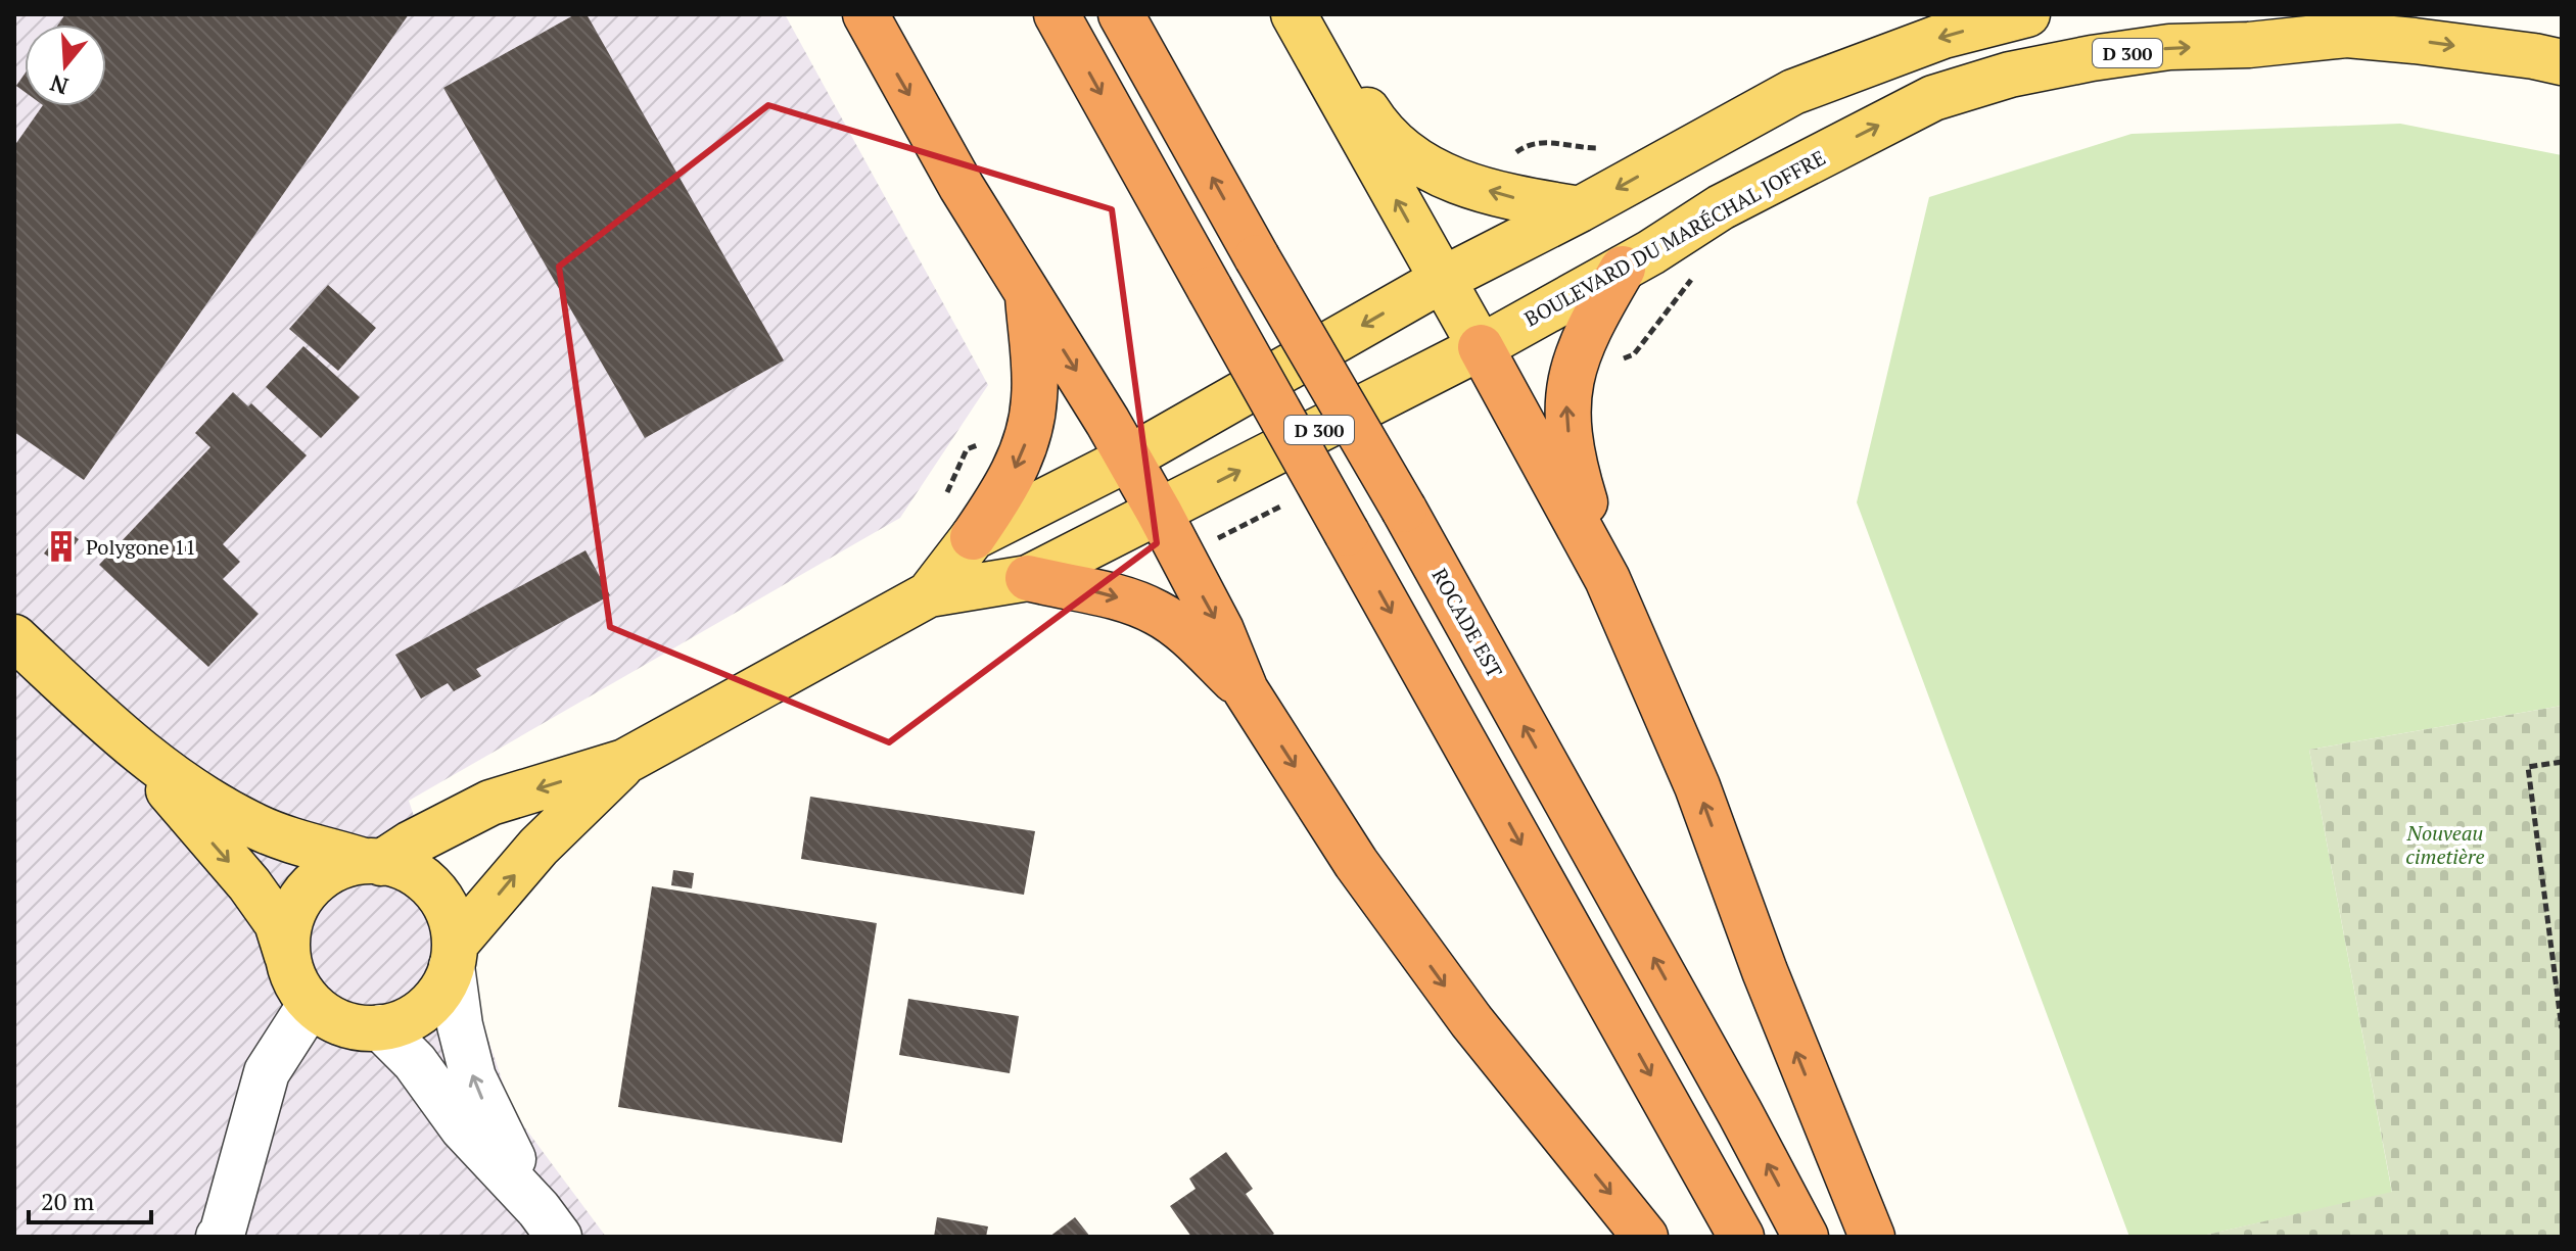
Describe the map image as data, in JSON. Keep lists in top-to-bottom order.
{
  "streets": {
    "highway": ["ROCADE EST"],
    "main road": ["D 300", "BOULEVARD DU MARÉCHAL JOFFRE"]
  },
  "parks": ["Nouveau cimetière"],
  "places": {
    "building": ["Polygone 11"]
  },
  "scale_bar": "20 m",
  "north": "bottom"
}
